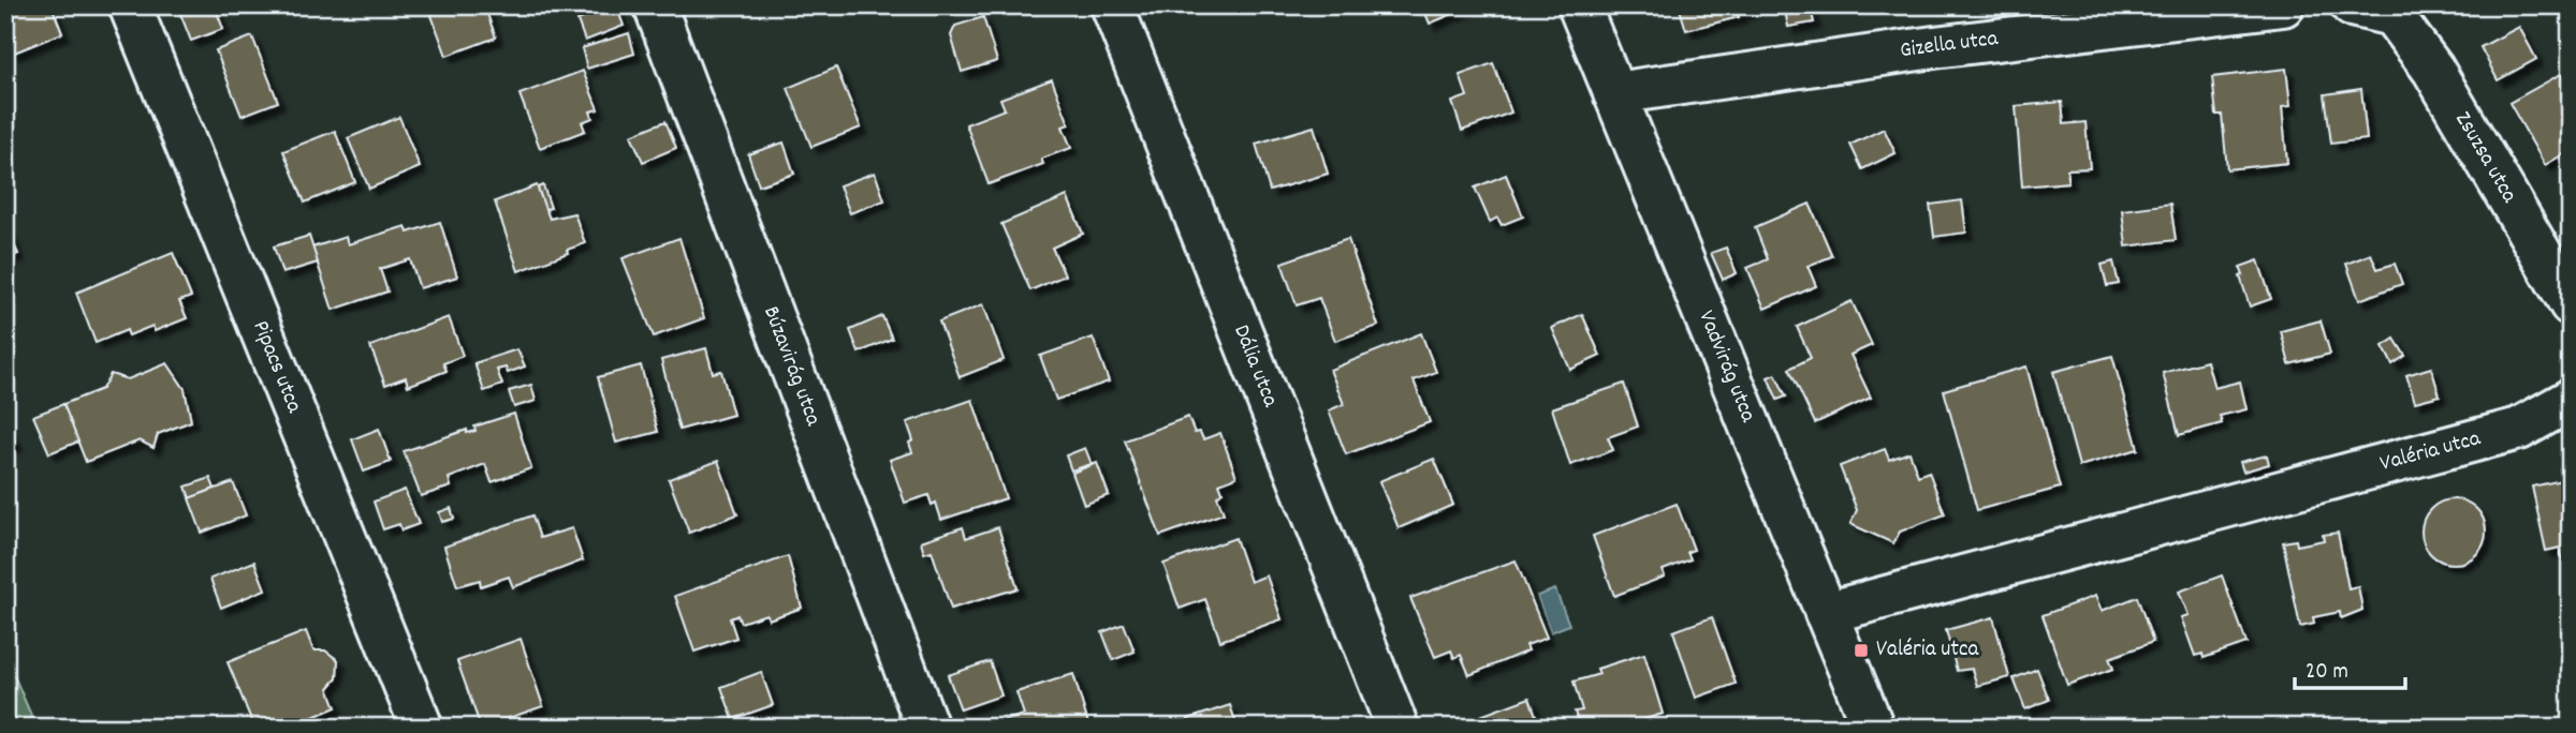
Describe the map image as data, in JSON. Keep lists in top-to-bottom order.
{
  "streets": {
    "street": [
      "Gizella utca",
      "Zsuzsa utca",
      "Pipacs utca",
      "Búzavirág utca",
      "Dália utca",
      "Vadvirág utca",
      "Valéria utca"
    ]
  },
  "crossings": [
    ["Gizella utca", "Vadvirág utca"],
    ["Vadvirág utca", "Valéria utca"]
  ],
  "places": {
    "transit": ["Valéria utca"]
  },
  "scale_bar": "20 m"
}
